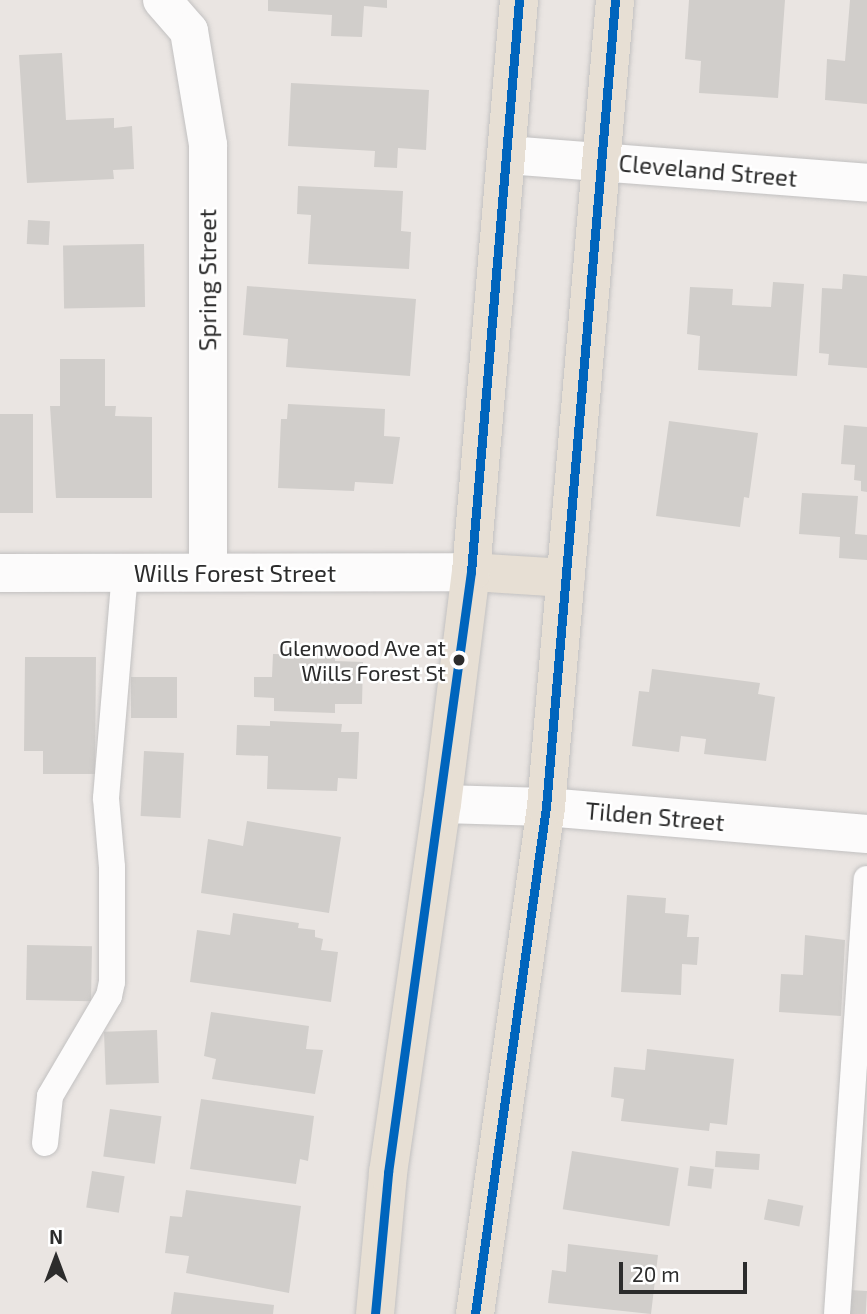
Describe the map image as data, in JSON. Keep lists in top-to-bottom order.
{
  "streets": {
    "street": [
      "Cleveland Street",
      "Spring Street",
      "Wills Forest Street",
      "Tilden Street"
    ]
  },
  "crossings": [
    ["Spring Street", "Wills Forest Street"]
  ],
  "places": ["Glenwood Ave at Wills Forest St"],
  "scale_bar": "20 m",
  "north": "top"
}
